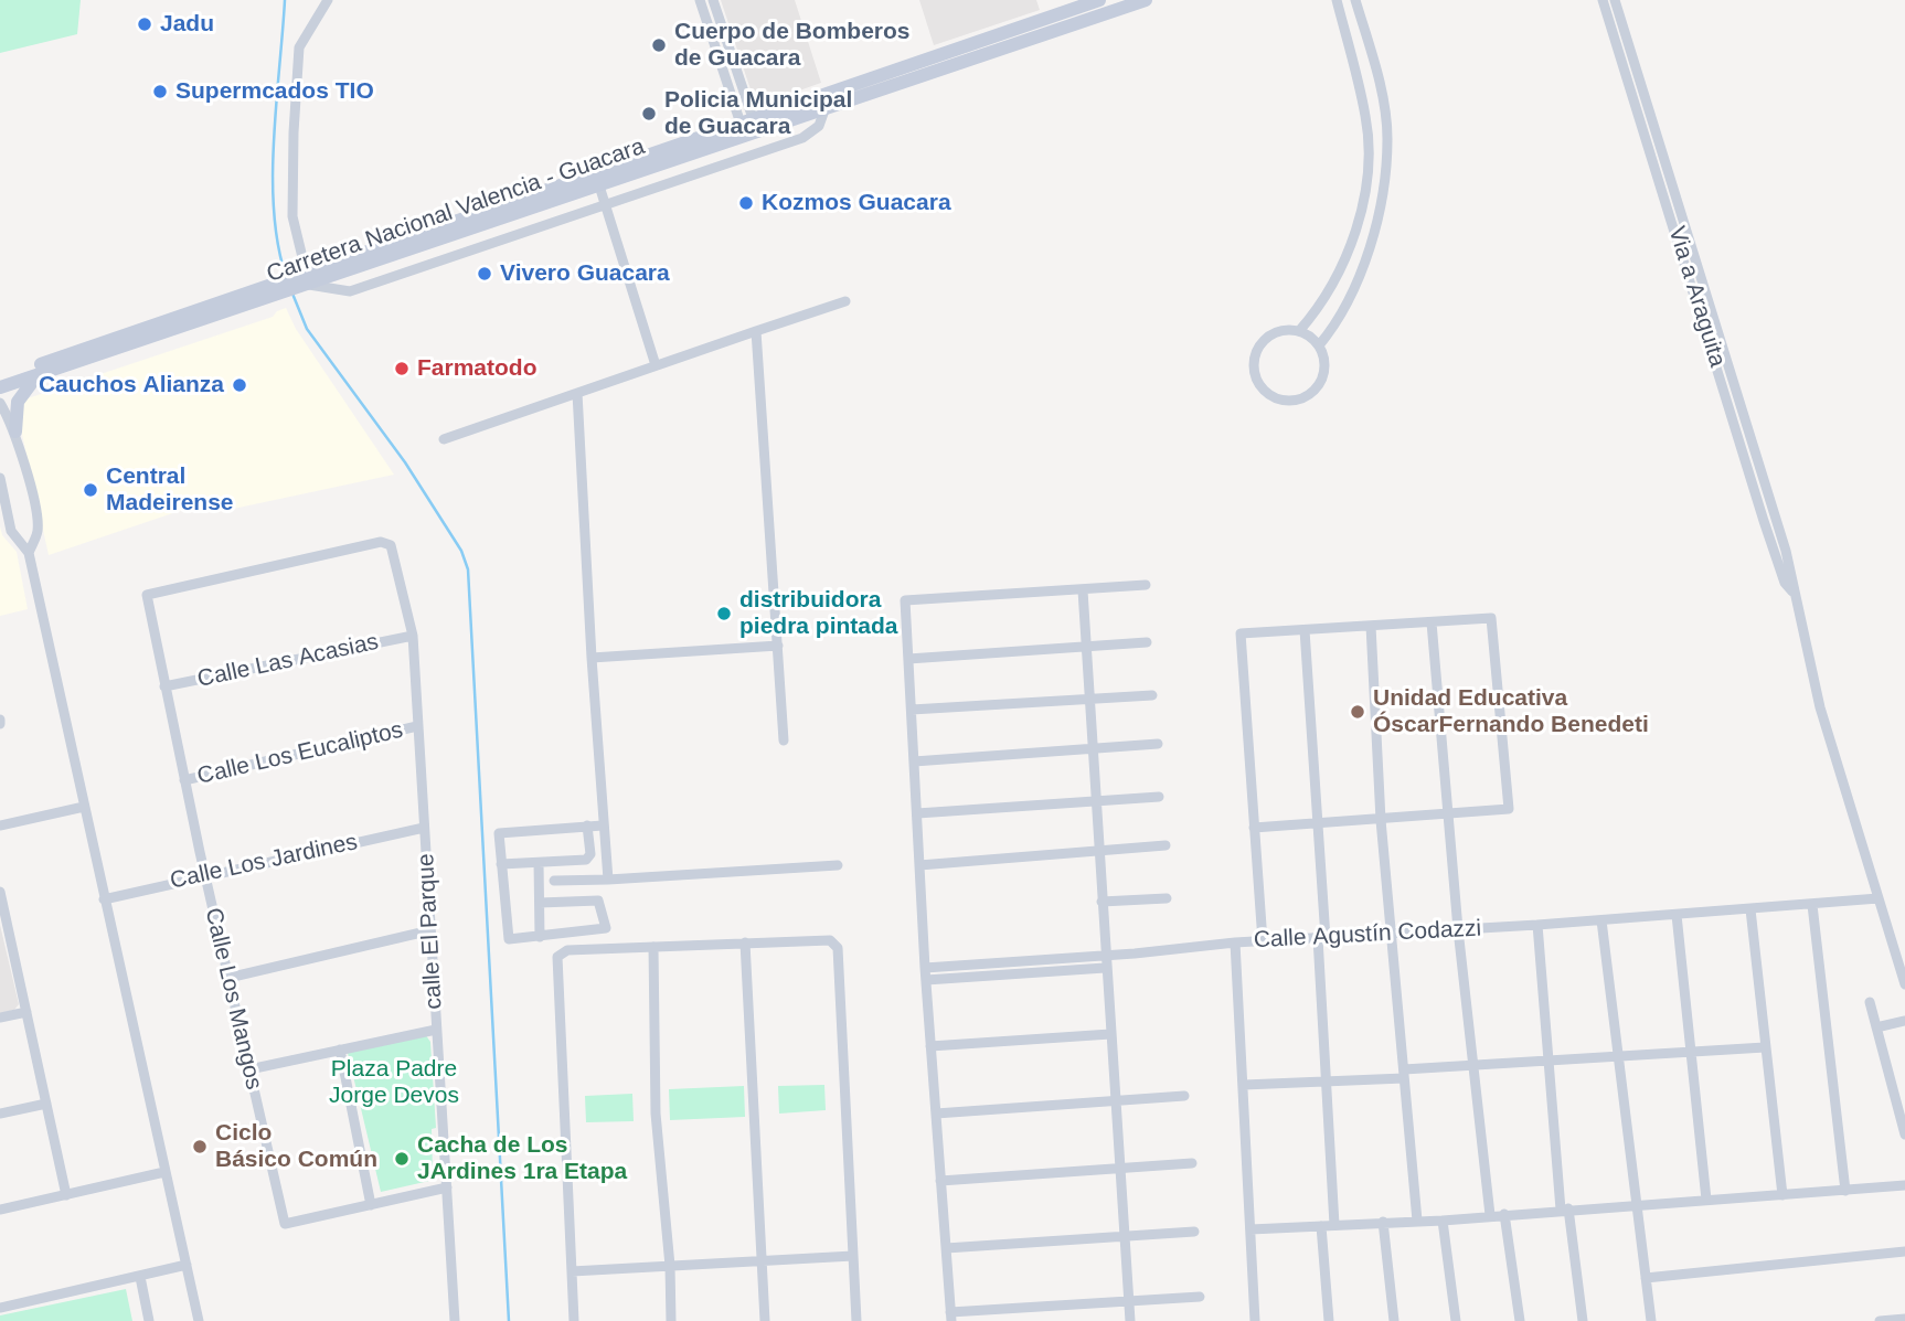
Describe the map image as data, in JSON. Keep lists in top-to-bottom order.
{
  "streets": {
    "main road": ["Carretera Nacional Valencia - Guacara"],
    "street": [
      "Via a Araguita",
      "Calle Las Acasias",
      "Calle Los Eucaliptos",
      "Calle Los Jardines",
      "calle El Parque",
      "Calle Agustín Codazzi",
      "Calle Los Mangos"
    ]
  },
  "crossings": [
    ["Via a Araguita", "Calle Agustín Codazzi"],
    ["Calle Las Acasias", "calle El Parque"],
    ["Calle Los Eucaliptos", "calle El Parque"],
    ["Calle Los Jardines", "calle El Parque"],
    ["Calle Los Jardines", "Calle Los Mangos"],
    ["calle El Parque", "Calle Los Mangos"]
  ],
  "parks": ["Plaza Padre Jorge Devos"],
  "places": [
    "Jadu",
    "Cuerpo de Bomberos de Guacara",
    "Supermcados TIO",
    "Policia Municipal de Guacara",
    "Kozmos Guacara",
    "Vivero Guacara",
    "Farmatodo",
    "Cauchos Alianza",
    "Central Madeirense",
    "distribuidora piedra pintada",
    "Unidad Educativa ÓscarFernando Benedeti",
    "Ciclo Básico Común",
    "Cacha de Los JArdines 1ra Etapa"
  ]
}
